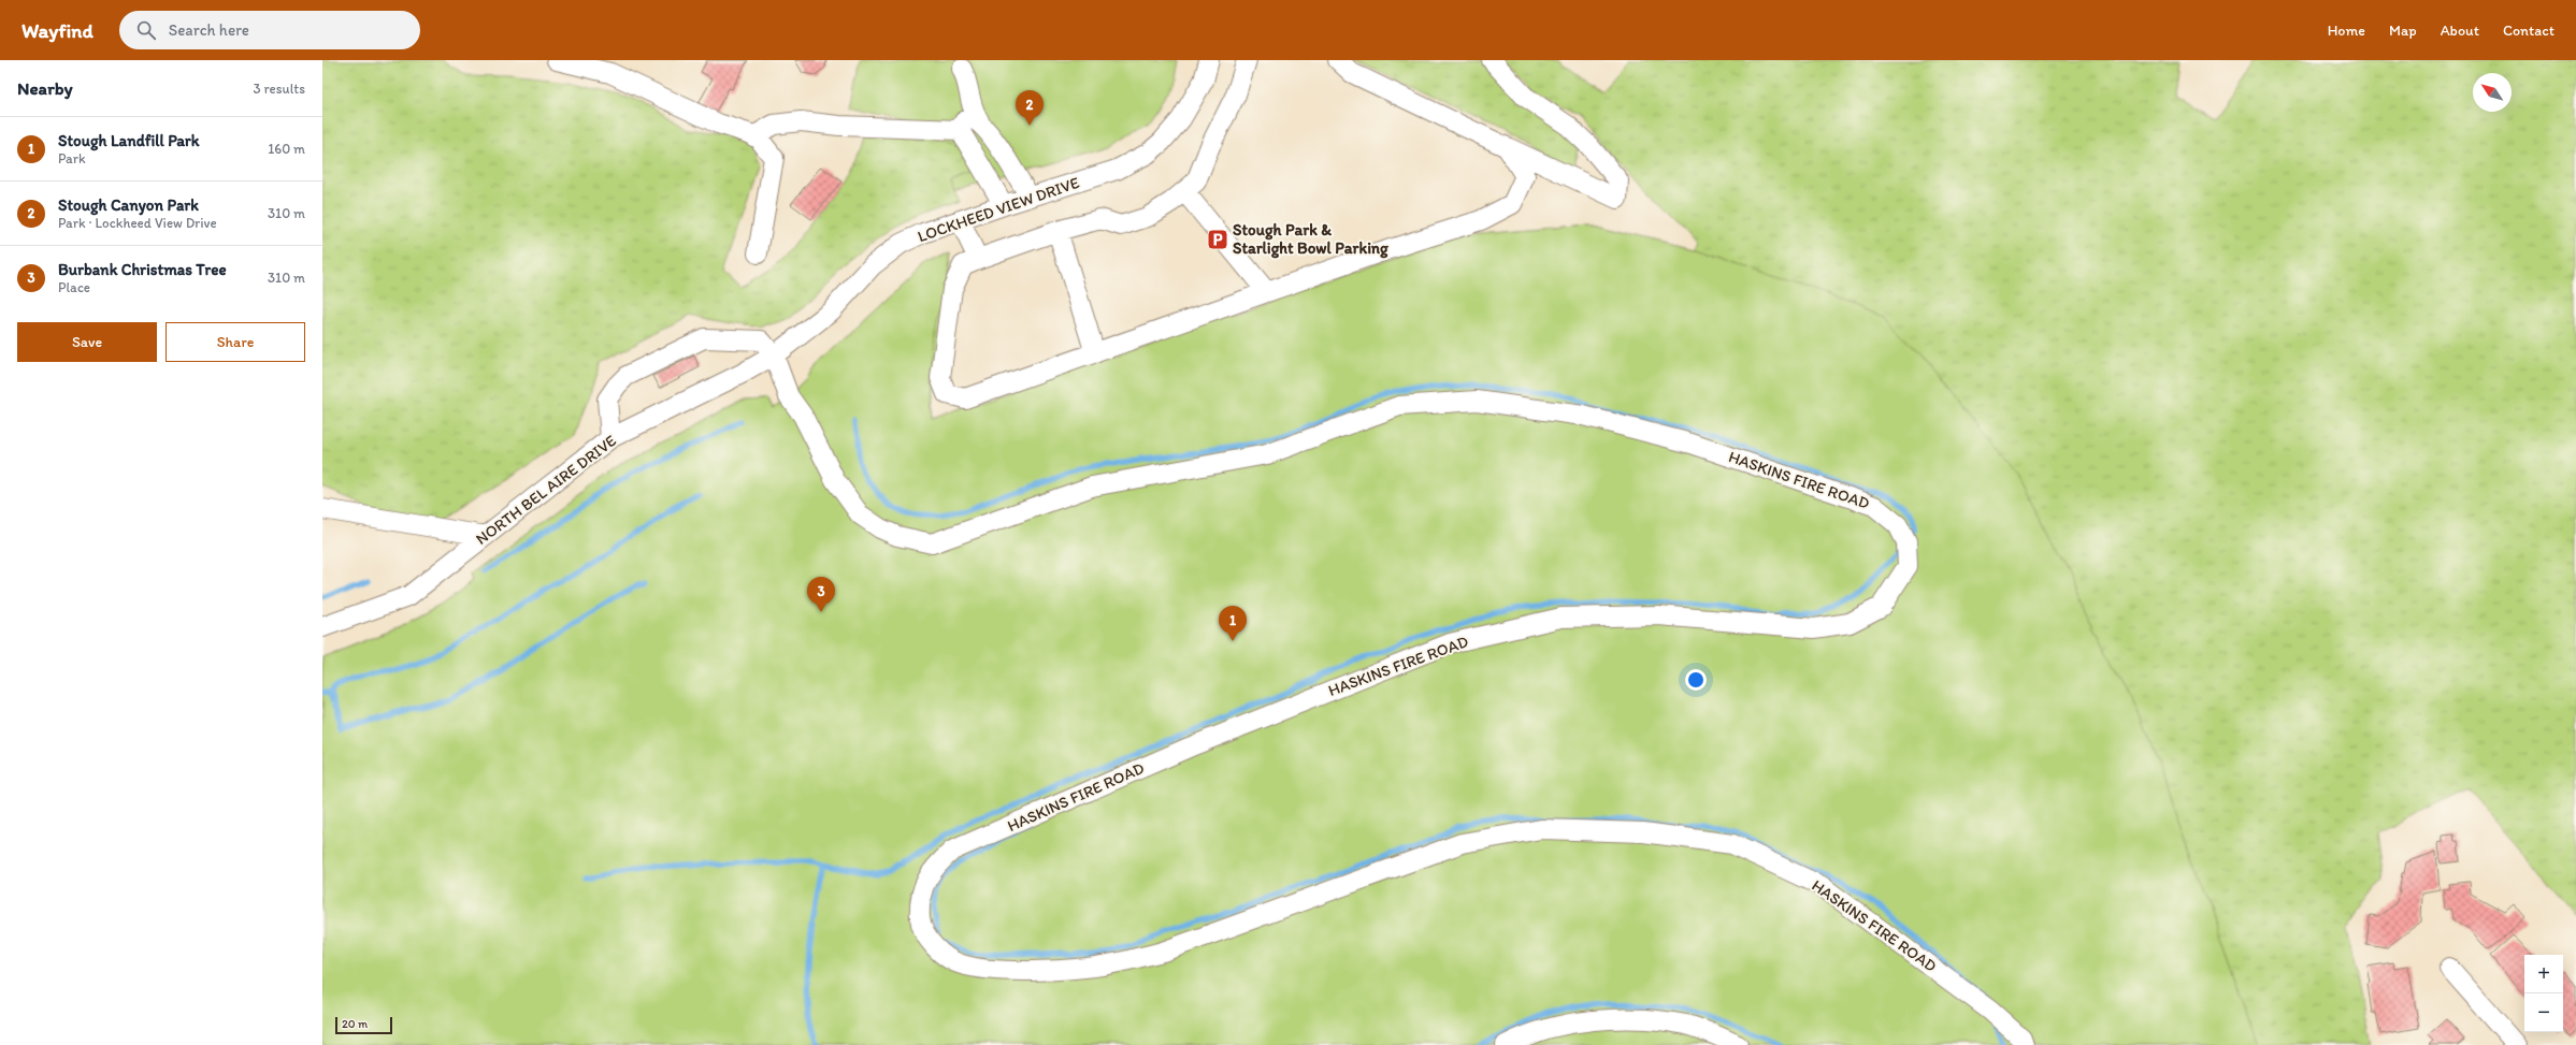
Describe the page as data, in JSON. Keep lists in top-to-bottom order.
{
  "streets": {
    "street": ["LOCKHEED VIEW DRIVE", "HASKINS FIRE ROAD", "NORTH BEL AIRE DRIVE"]
  },
  "crossings": [
    ["LOCKHEED VIEW DRIVE", "HASKINS FIRE ROAD"],
    ["LOCKHEED VIEW DRIVE", "NORTH BEL AIRE DRIVE"],
    ["HASKINS FIRE ROAD", "NORTH BEL AIRE DRIVE"]
  ],
  "places": {
    "parking": ["Stough Park & Starlight Bowl Parking"]
  },
  "scale_bar": "20 m",
  "north": "top left",
  "page": {
    "header": "Wayfind",
    "search": "Search here",
    "nav": [
      "Home",
      "Map",
      "About",
      "Contact"
    ],
    "heading": ["Nearby", "3 results"],
    "pins": ["2", "3", "1"],
    "list": [
      {
        "mark": "1",
        "name": "Stough Landfill Park",
        "note": "Park",
        "value": "160 m"
      },
      {
        "mark": "2",
        "name": "Stough Canyon Park",
        "note": "Park · Lockheed View Drive",
        "value": "310 m"
      },
      {
        "mark": "3",
        "name": "Burbank Christmas Tree",
        "note": "Place",
        "value": "310 m"
      }
    ],
    "buttons": ["Save", "Share"],
    "map_buttons": ["+", "−"],
    "scale": "20 m"
  }
}
